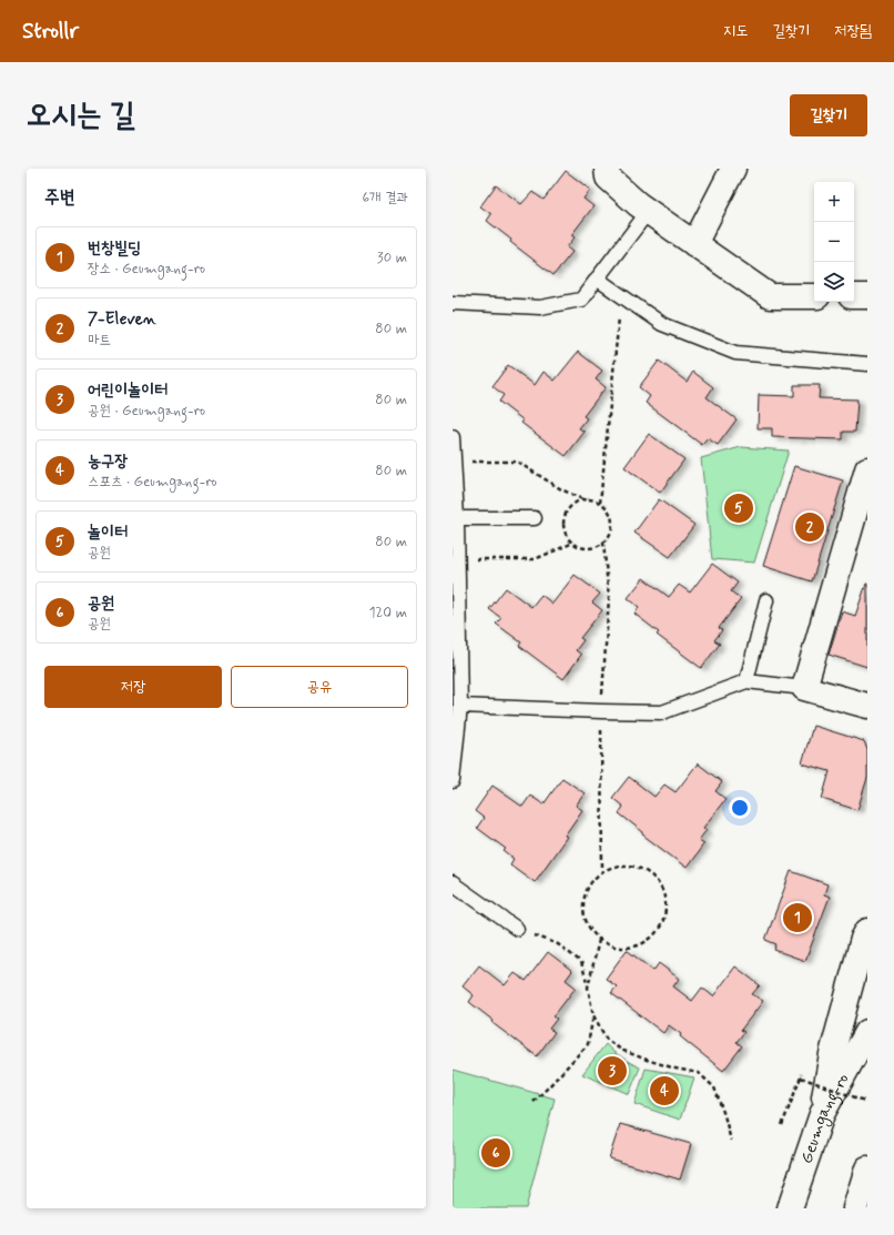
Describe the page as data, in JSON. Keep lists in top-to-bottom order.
{
  "streets": {
    "street": ["Geumgang-ro"]
  },
  "page": {
    "header": "Strollr",
    "nav": ["지도", "길찾기", "저장됨"],
    "buttons": [
      "길찾기",
      ["저장", "공유"]
    ],
    "title": "오시는 길",
    "heading": ["주변", "6개 결과"],
    "map_buttons": ["+", "−"],
    "list": [
      {
        "mark": "1",
        "name": "번창빌딩",
        "note": "장소 · Geumgang-ro",
        "value": "30 m"
      },
      {
        "mark": "2",
        "name": "7-Eleven",
        "note": "마트",
        "value": "80 m"
      },
      {
        "mark": "3",
        "name": "어린이놀이터",
        "note": "공원 · Geumgang-ro",
        "value": "80 m"
      },
      {
        "mark": "4",
        "name": "농구장",
        "note": "스포츠 · Geumgang-ro",
        "value": "80 m"
      },
      {
        "mark": "5",
        "name": "놀이터",
        "note": "공원",
        "value": "80 m"
      },
      {
        "mark": "6",
        "name": "공원",
        "note": "공원",
        "value": "120 m"
      }
    ],
    "pins": [
      "5",
      "2",
      "1",
      "3",
      "4",
      "6"
    ]
  }
}
